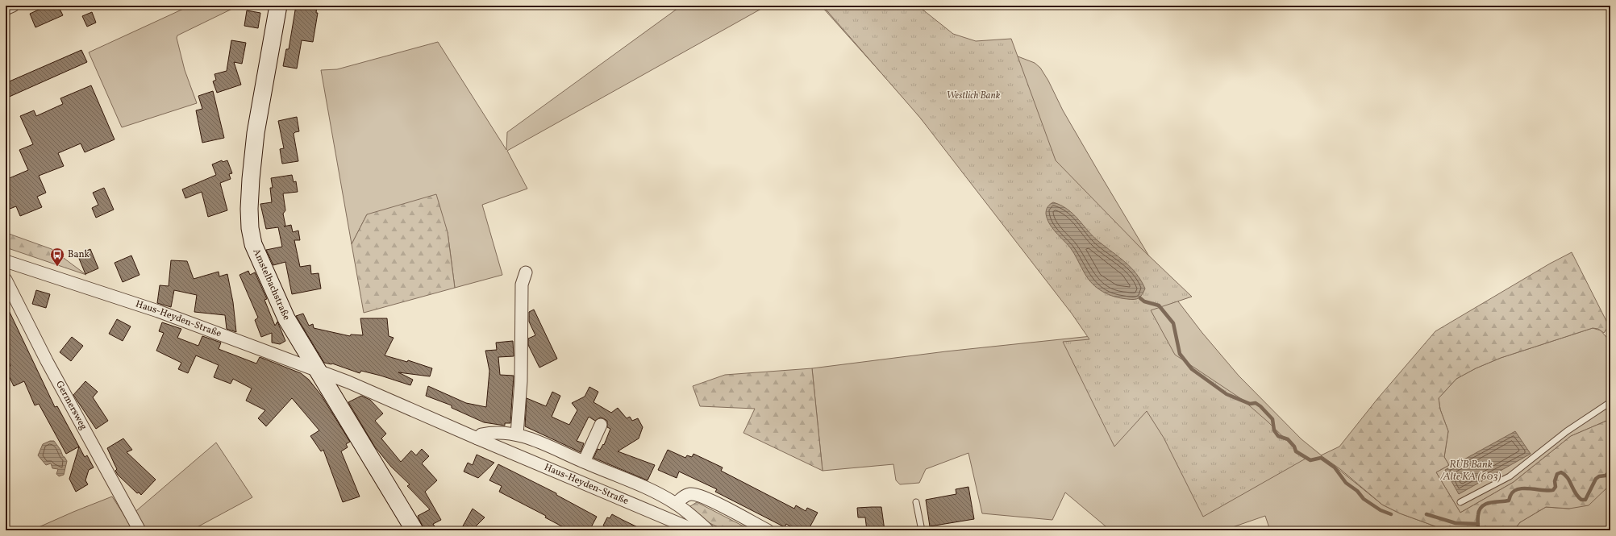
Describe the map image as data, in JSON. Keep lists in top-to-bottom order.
{
  "streets": {
    "street": ["Amstelbachstraße", "Haus-Heyden-Straße", "Germersweg"]
  },
  "crossings": [
    ["Amstelbachstraße", "Haus-Heyden-Straße"]
  ],
  "water": ["RÜB Bank /Alte KA (603)"],
  "parks": ["Westlich Bank"],
  "places": {
    "bus stop": ["Bank"]
  }
}
